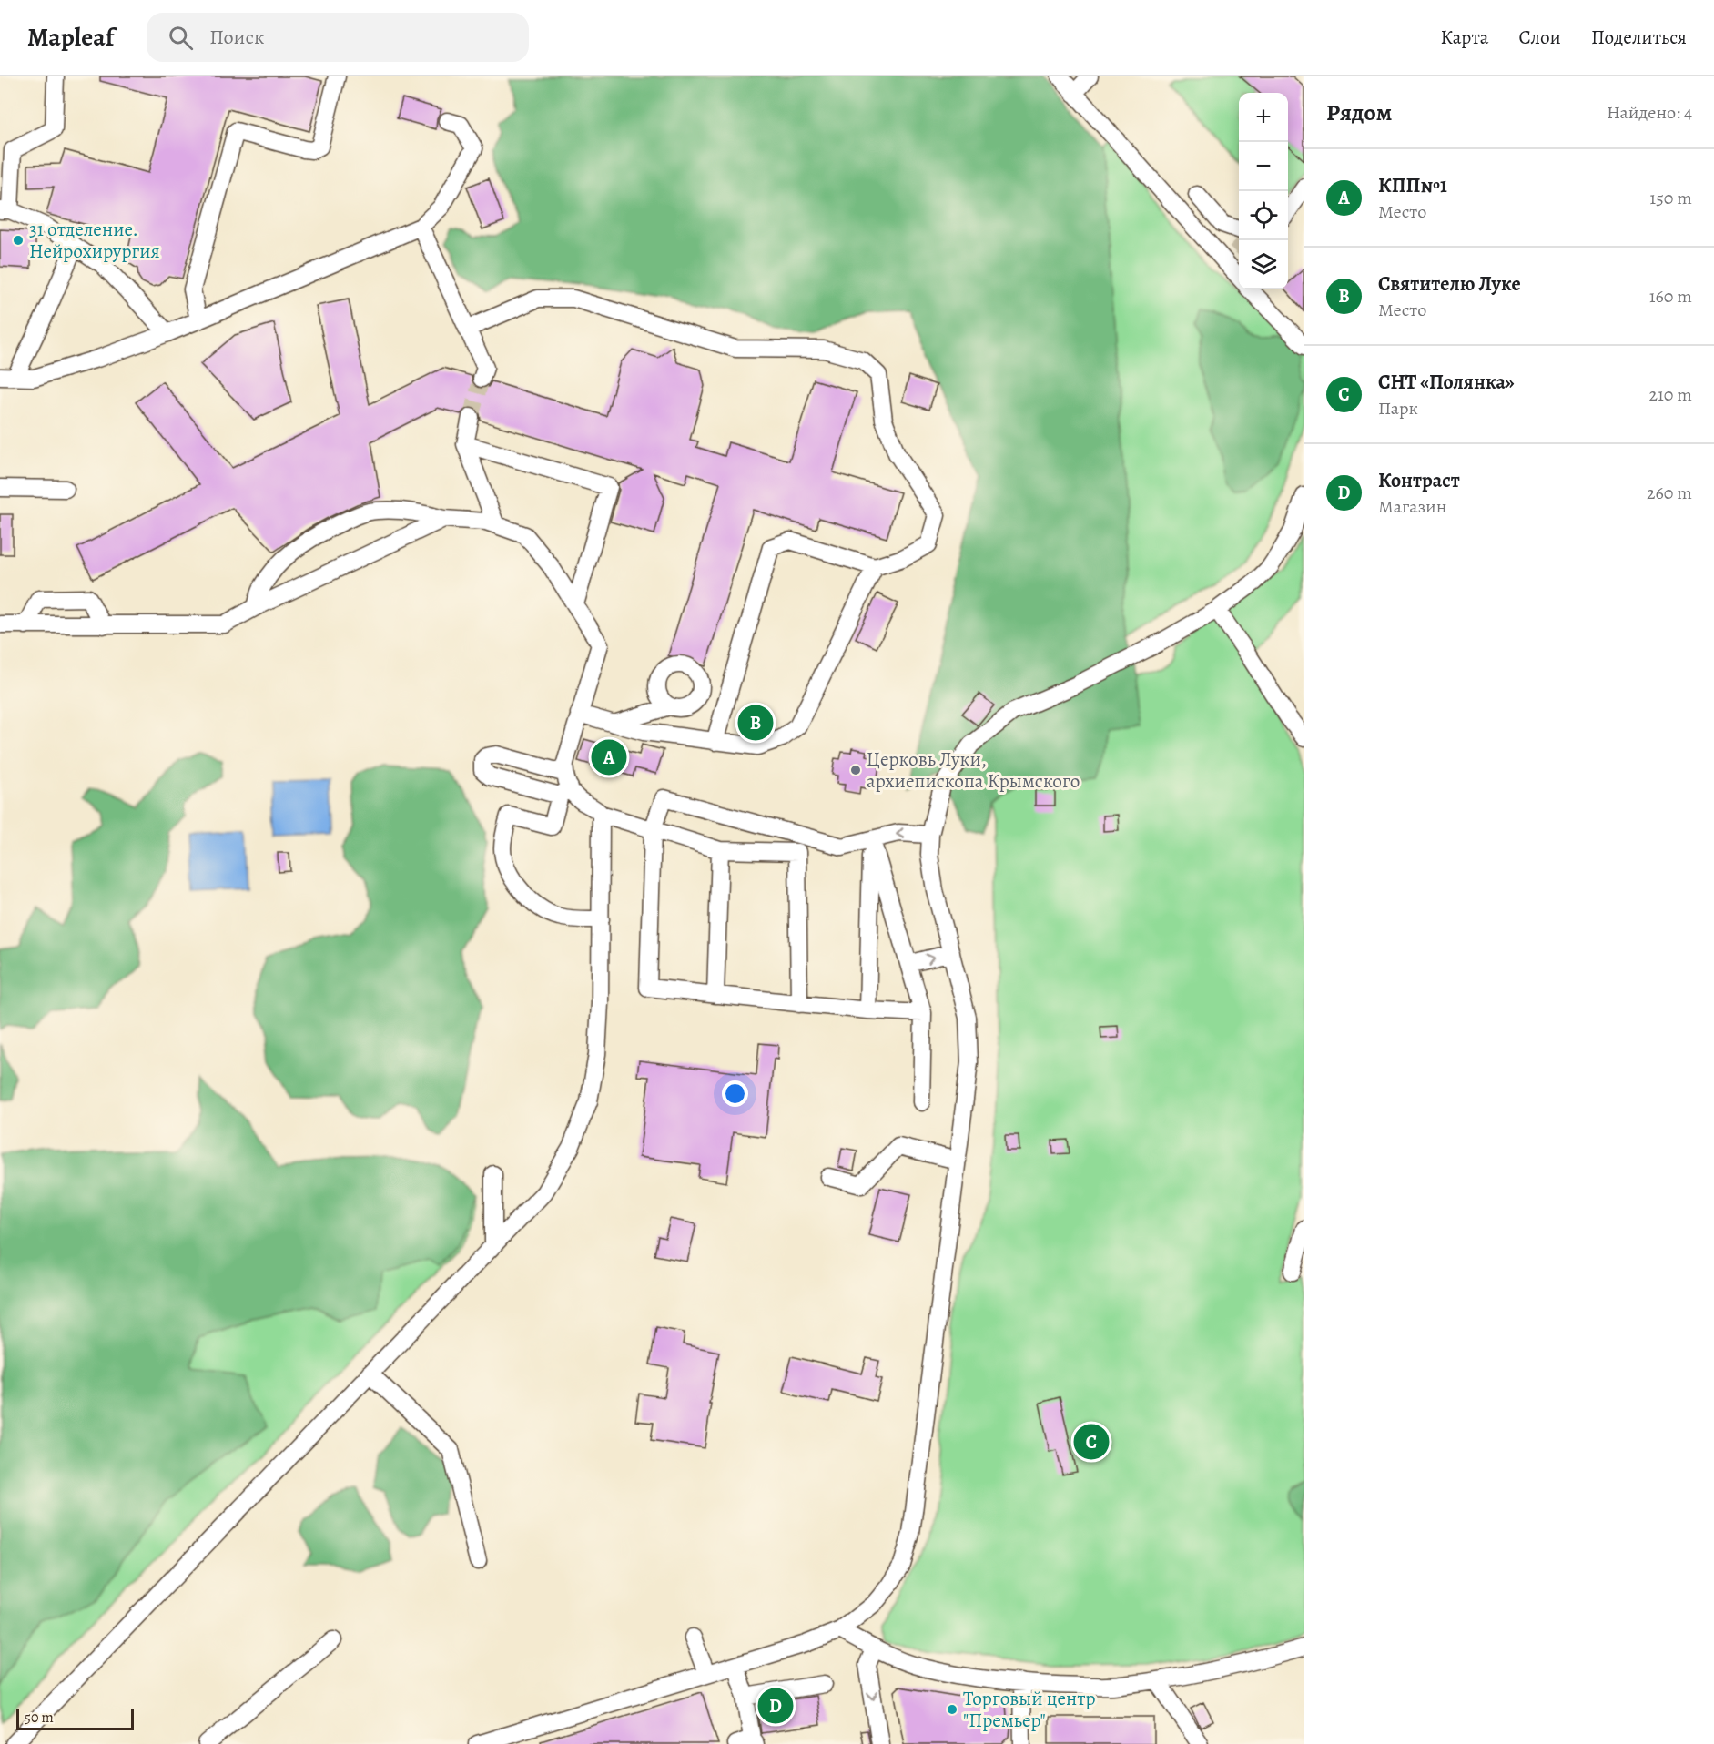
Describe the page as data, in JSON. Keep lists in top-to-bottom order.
{
  "places": ["31 отделение. Нейрохирургия", "Церковь Луки, архиепископа Крымского", "Торговый центр \"Премьер\""],
  "scale_bar": "50 m",
  "page": {
    "header": "Mapleaf",
    "search": "Поиск",
    "nav": ["Карта", "Слои", "Поделиться"],
    "heading": ["Рядом", "Найдено: 4"],
    "map_buttons": ["+", "−"],
    "list": [
      {
        "mark": "A",
        "name": "КПП№1",
        "note": "Место",
        "value": "150 m"
      },
      {
        "mark": "B",
        "name": "Святителю Луке",
        "note": "Место",
        "value": "160 m"
      },
      {
        "mark": "C",
        "name": "СНТ «Полянка»",
        "note": "Парк",
        "value": "210 m"
      },
      {
        "mark": "D",
        "name": "Контраст",
        "note": "Магазин",
        "value": "260 m"
      }
    ],
    "pins": [
      "B",
      "A",
      "C",
      "D"
    ],
    "scale": "50 m"
  }
}
